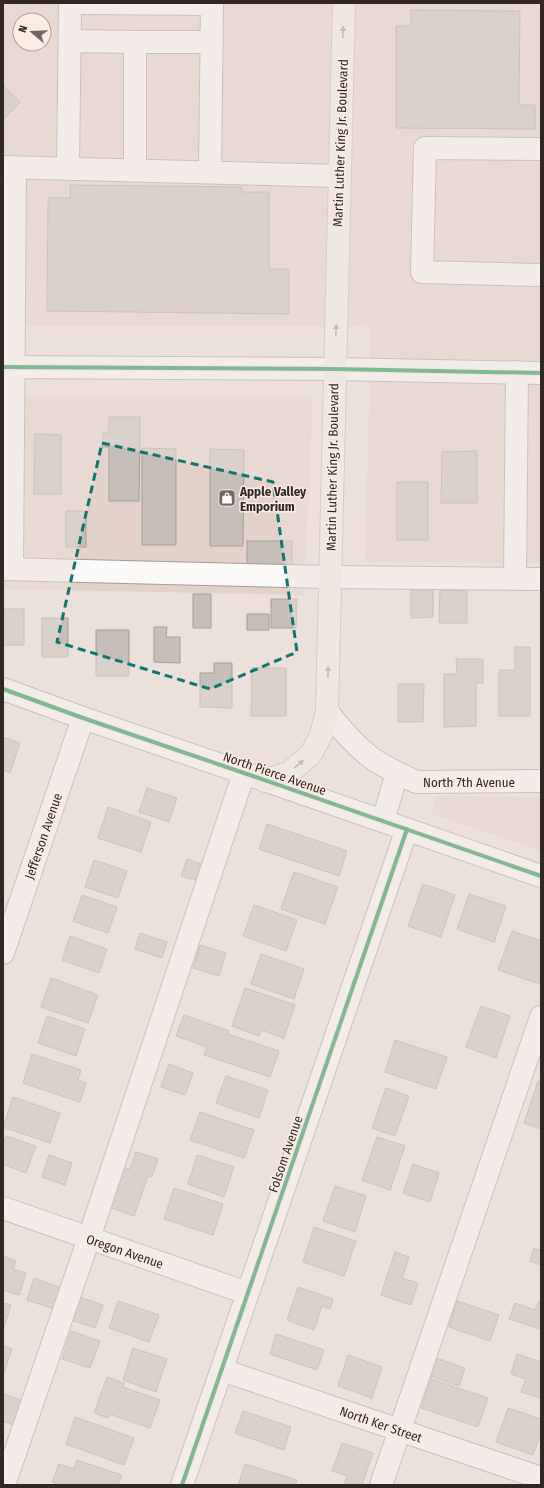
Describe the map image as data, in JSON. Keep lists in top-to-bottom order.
{
  "streets": {
    "main road": ["Martin Luther King Jr. Boulevard"],
    "street": [
      "North Pierce Avenue",
      "North 7th Avenue",
      "Jefferson Avenue",
      "Folsom Avenue",
      "Oregon Avenue",
      "North Ker Street"
    ]
  },
  "crossings": [
    ["Martin Luther King Jr. Boulevard", "North Pierce Avenue"],
    ["Martin Luther King Jr. Boulevard", "North 7th Avenue"],
    ["North Pierce Avenue", "Jefferson Avenue"],
    ["North Pierce Avenue", "Folsom Avenue"],
    ["Folsom Avenue", "Oregon Avenue"],
    ["Folsom Avenue", "North Ker Street"]
  ],
  "one_way": ["Martin Luther King Jr. Boulevard"],
  "places": {
    "shop": ["Apple Valley Emporium"]
  },
  "north": "left"
}
